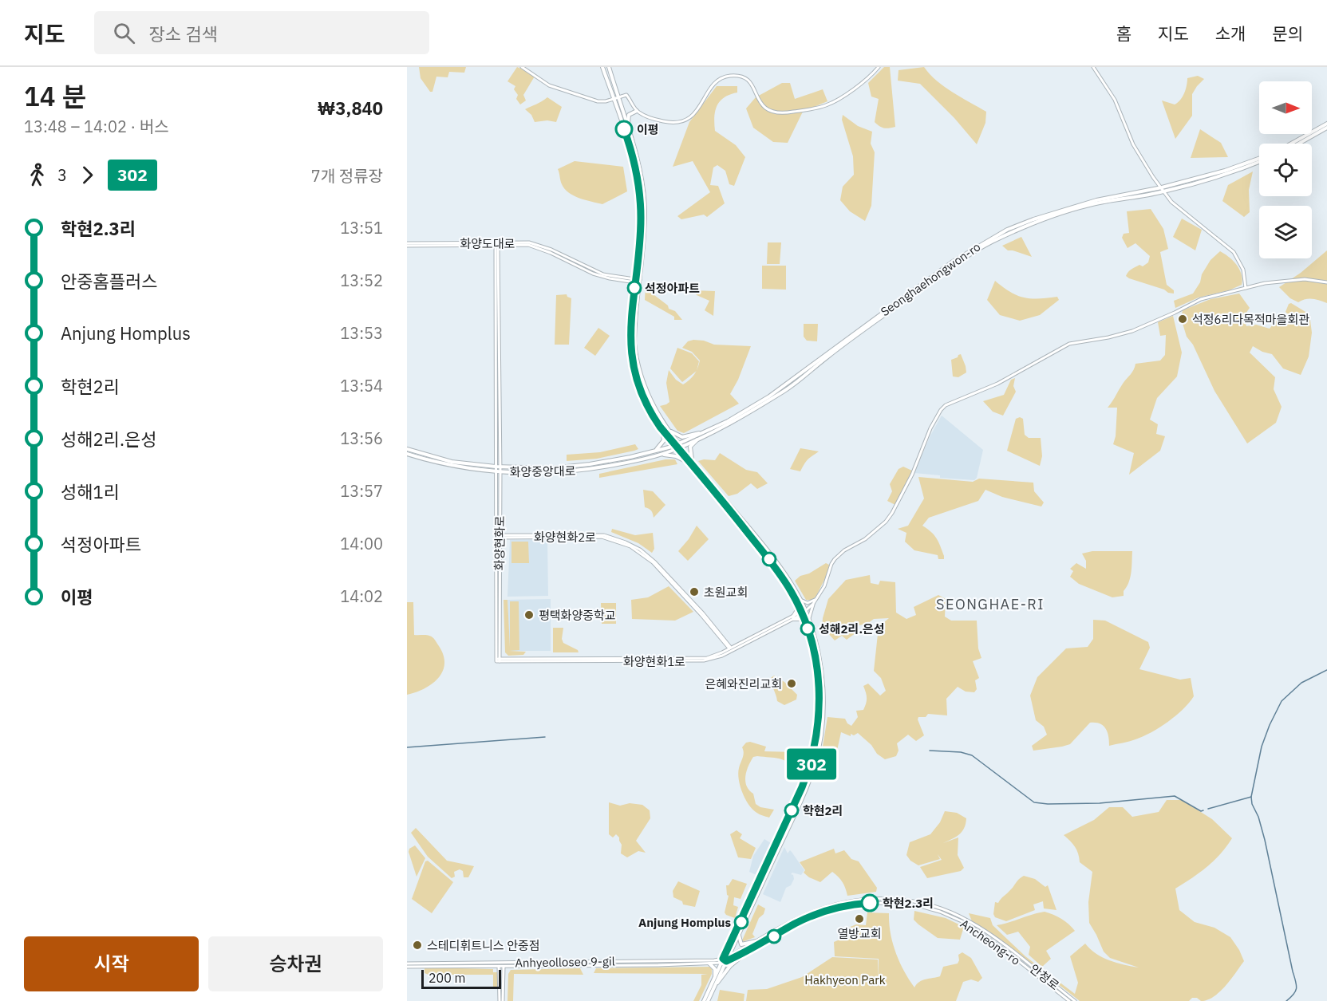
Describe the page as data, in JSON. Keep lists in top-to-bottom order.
{
  "streets": {
    "main road": ["Seonghaehongwon-ro", "화양중앙대로"],
    "street": [
      "화양도대로",
      "화양현화2로",
      "화양현화로",
      "화양현화1로",
      "Ancheong-ro",
      "Anhyeolloseo 9-gil"
    ]
  },
  "crossings": [
    ["Seonghaehongwon-ro", "화양중앙대로"],
    ["화양중앙대로", "화양현화로"],
    ["화양현화2로", "화양현화로"],
    ["화양현화2로", "화양현화1로"],
    ["화양현화로", "화양현화1로"],
    ["Ancheong-ro", "Anhyeolloseo 9-gil"]
  ],
  "districts": ["SEONGHAE-RI"],
  "parks": ["Hakhyeon Park"],
  "places": [
    "이평",
    "석정아파트",
    "석정6리다목적마을회관",
    "초원교회",
    "평택화양중학교",
    "성해2리.은성",
    "은혜와진리교회",
    "학현2리",
    "학현2.3리",
    "열방교회",
    "Anjung Homplus",
    "스테디휘트니스 안중점"
  ],
  "lines": ["bus line 302"],
  "scale_bar": "200 m",
  "north": "right",
  "page": {
    "header": "지도",
    "search": "장소 검색",
    "nav": [
      "홈",
      "지도",
      "소개",
      "문의"
    ],
    "heading": ["14 분", "13:48 – 14:02 · 버스", "₩3,840"],
    "on_map": "302",
    "legs": ["3", "302", "7개 정류장"],
    "list": [
      {
        "name": "학현2.3리",
        "value": "13:51"
      },
      {
        "name": "안중홈플러스",
        "value": "13:52"
      },
      {
        "name": "Anjung Homplus",
        "value": "13:53"
      },
      {
        "name": "학현2리",
        "value": "13:54"
      },
      {
        "name": "성해2리.은성",
        "value": "13:56"
      },
      {
        "name": "성해1리",
        "value": "13:57"
      },
      {
        "name": "석정아파트",
        "value": "14:00"
      },
      {
        "name": "이평",
        "value": "14:02"
      }
    ],
    "buttons": ["시작", "승차권"],
    "scale": "200 m"
  }
}
